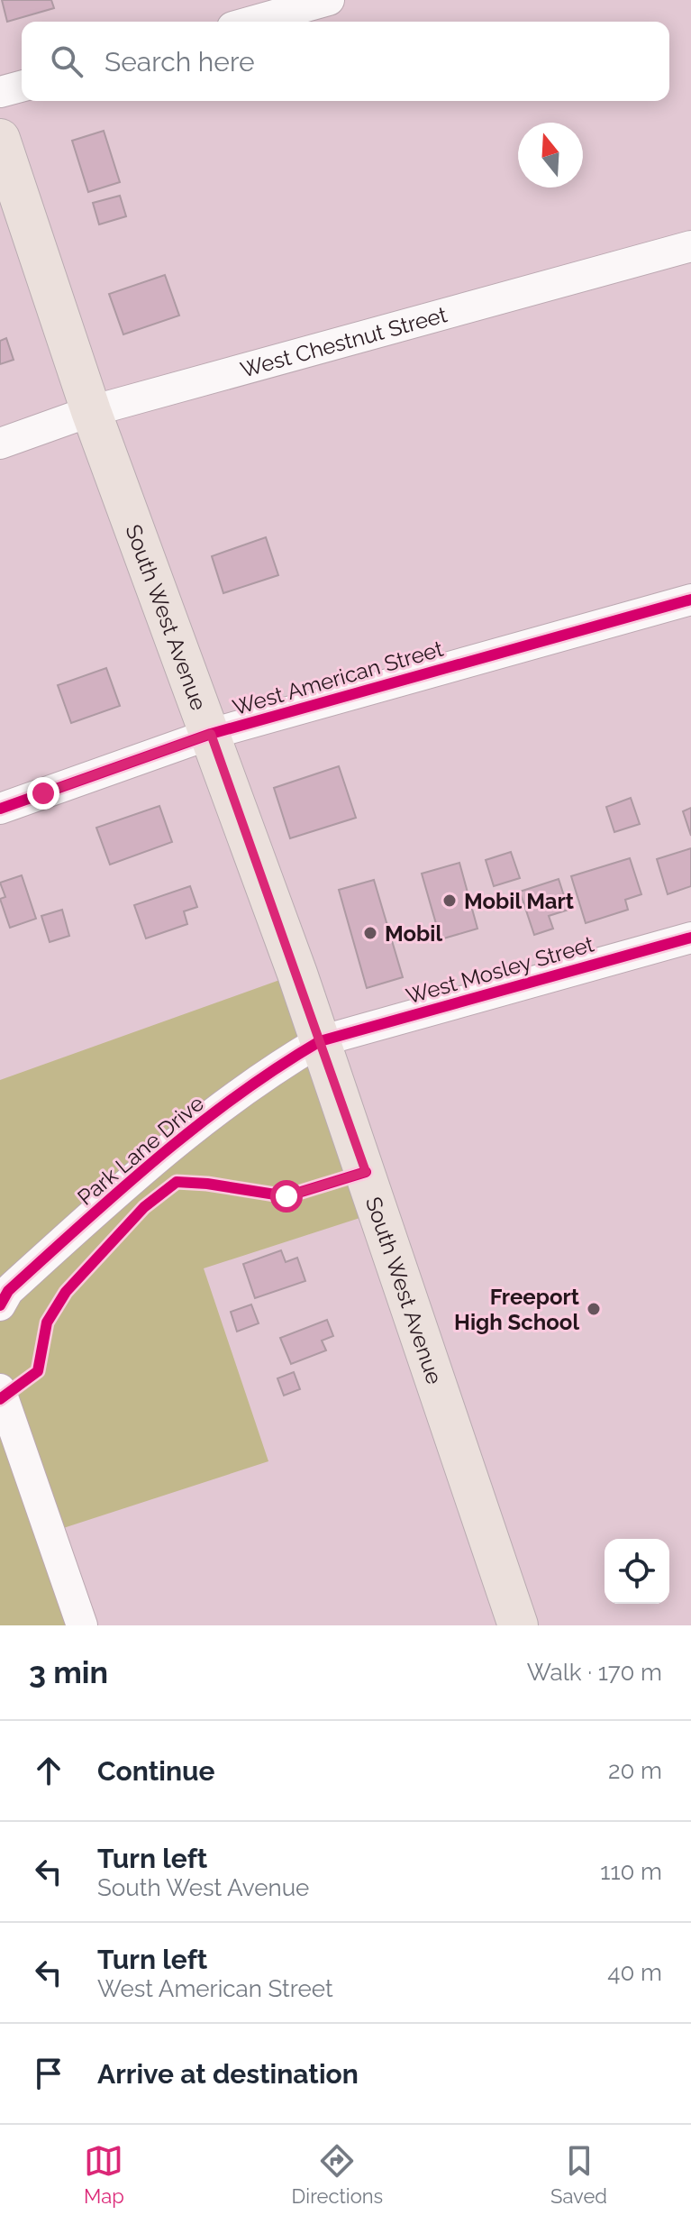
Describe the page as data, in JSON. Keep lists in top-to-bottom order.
{
  "streets": {
    "main road": ["South West Avenue"],
    "street": [
      "West Chestnut Street",
      "West American Street",
      "West Mosley Street",
      "Park Lane Drive"
    ]
  },
  "crossings": [
    ["West Chestnut Street", "South West Avenue"],
    ["South West Avenue", "West American Street"],
    ["South West Avenue", "West Mosley Street"],
    ["South West Avenue", "Park Lane Drive"],
    ["West Mosley Street", "Park Lane Drive"]
  ],
  "places": ["Mobil Mart", "Mobil", "Freeport High School"],
  "north": "top",
  "page": {
    "search": "Search here",
    "heading": ["3 min", "Walk · 170 m"],
    "list": [
      ["Continue", "20 m"],
      ["Turn left", "South West Avenue", "110 m"],
      ["Turn left", "West American Street", "40 m"],
      "Arrive at destination"
    ],
    "nav": ["Map", "Directions", "Saved"]
  }
}
